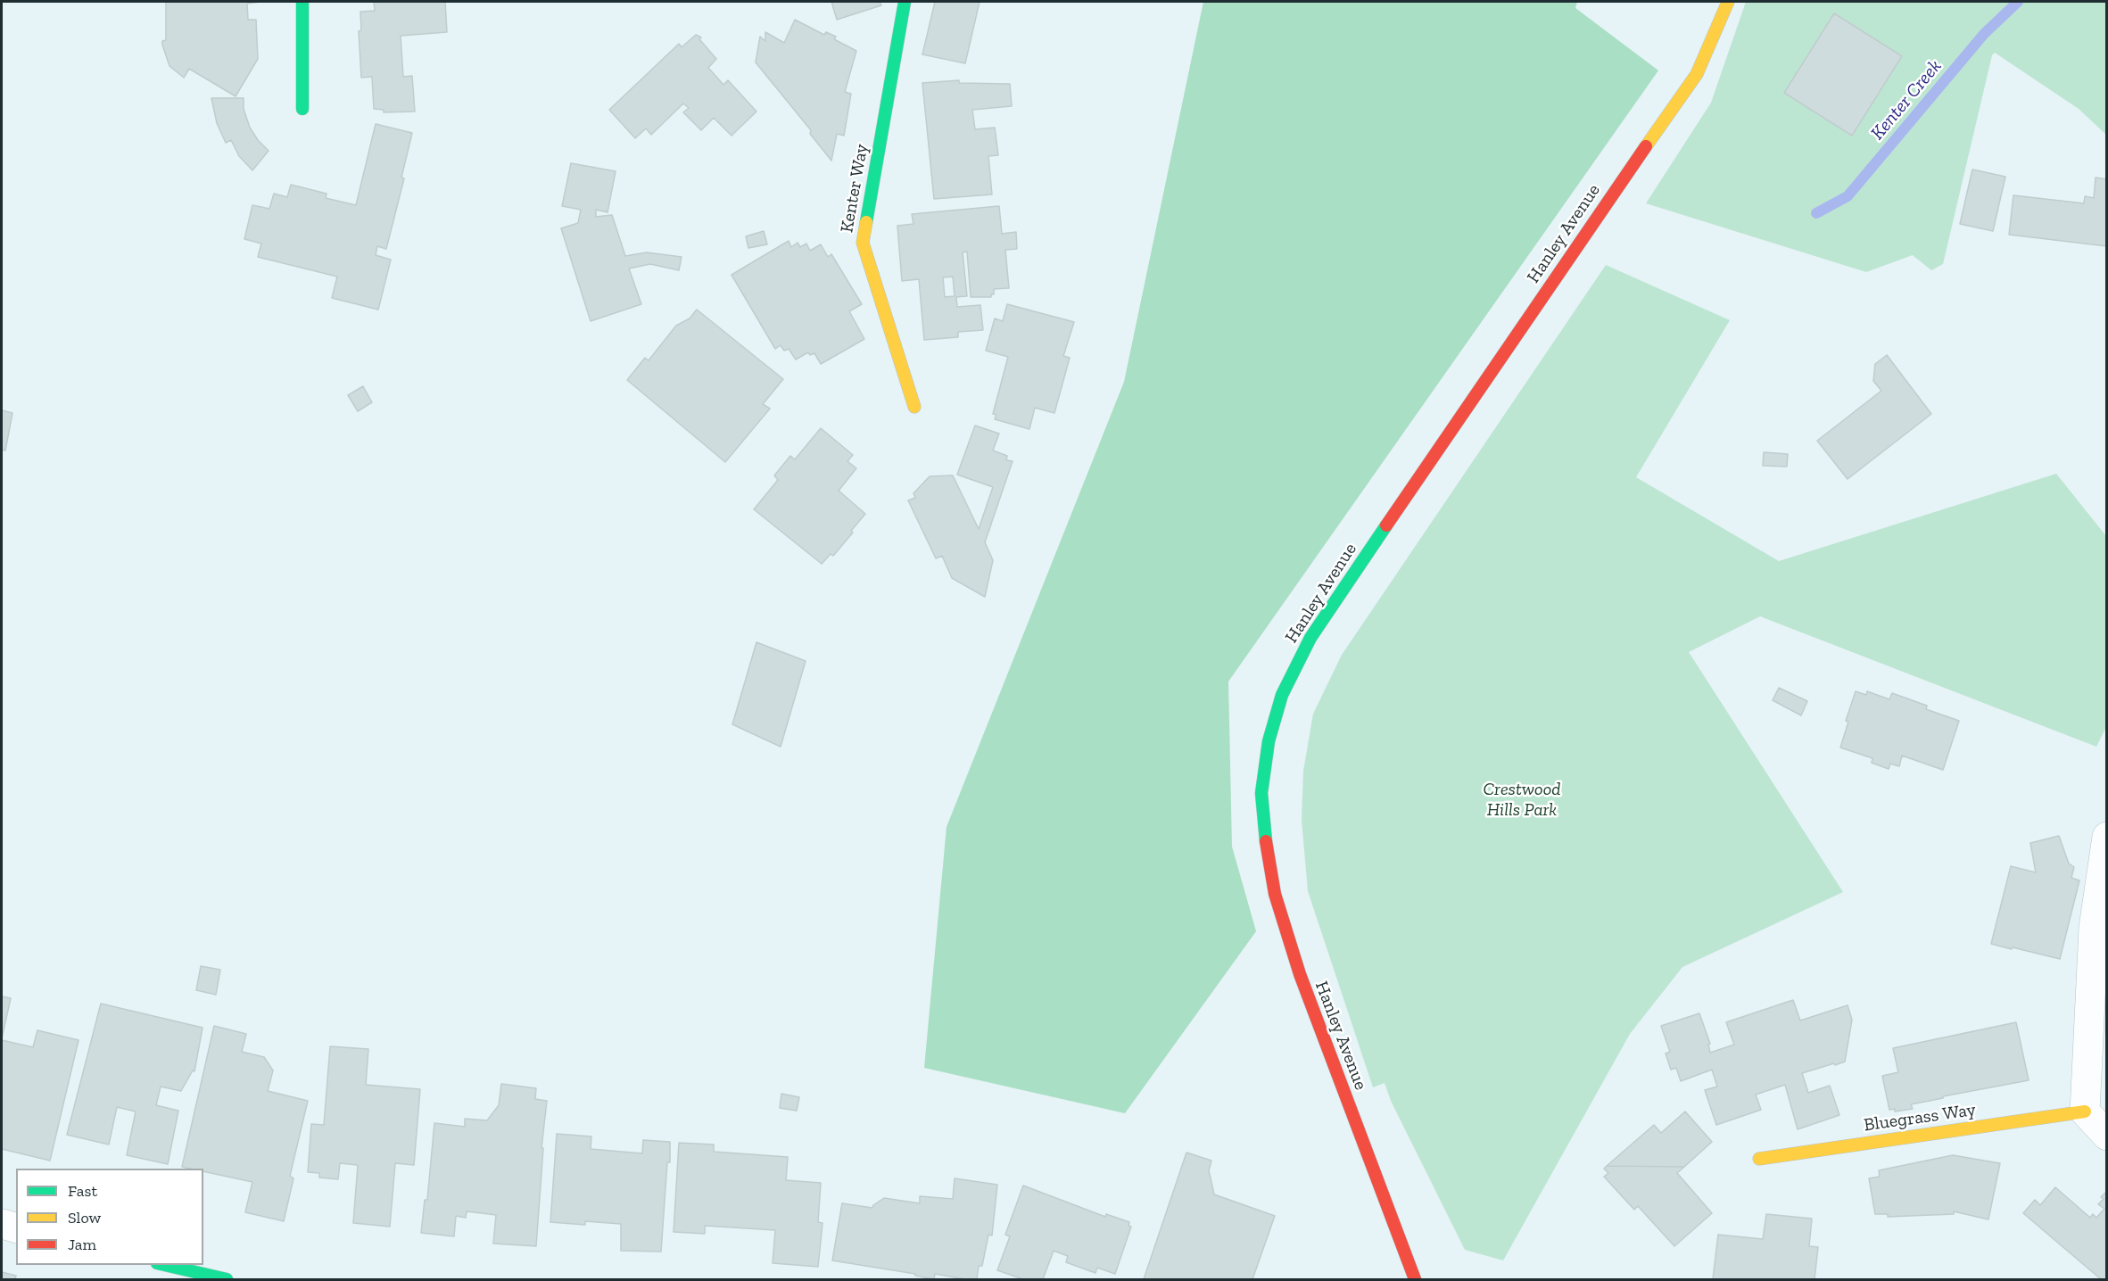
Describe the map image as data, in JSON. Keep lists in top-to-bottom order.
{
  "streets": {
    "street": ["Kenter Way", "Hanley Avenue", "Bluegrass Way"]
  },
  "water": ["Kenter Creek"],
  "parks": ["Crestwood Hills Park"],
  "legend": ["Fast", "Slow", "Jam"]
}
